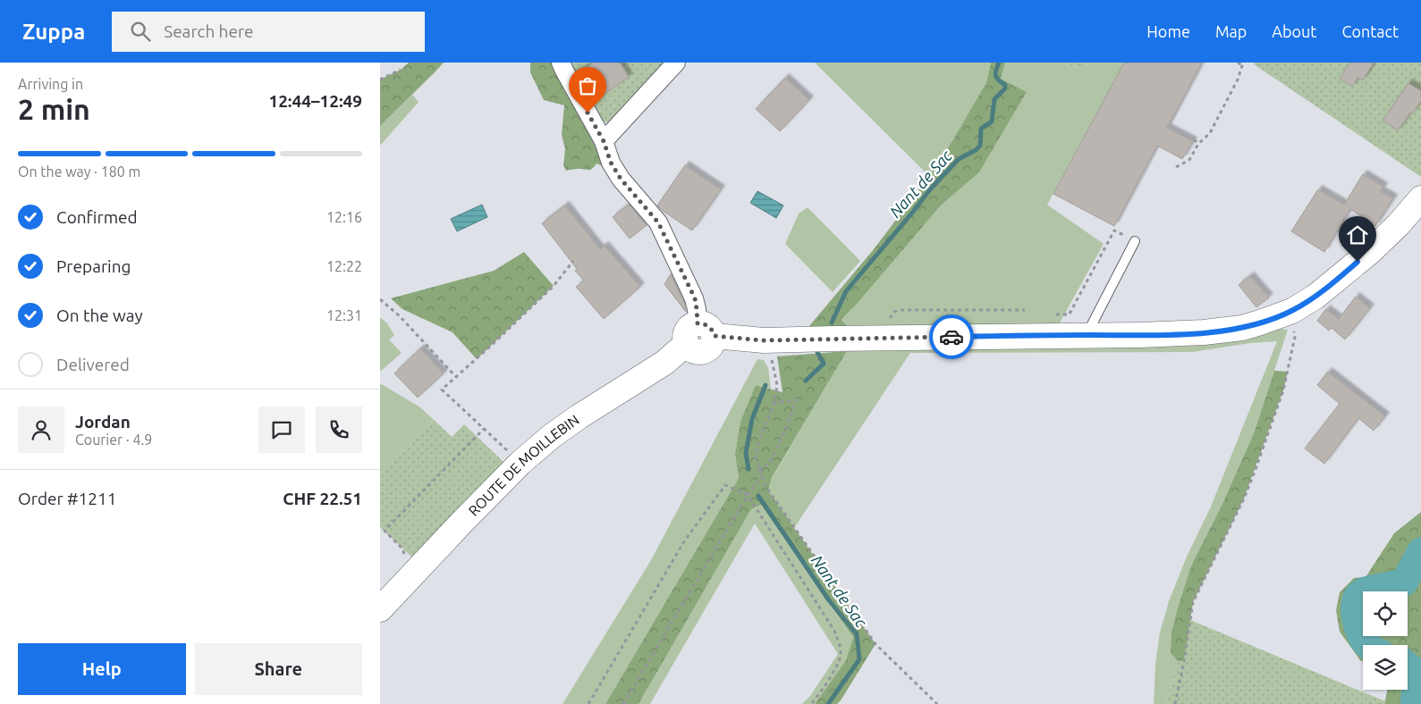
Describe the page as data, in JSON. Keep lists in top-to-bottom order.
{
  "streets": {
    "street": ["ROUTE DE MOILLEBIN"]
  },
  "water": ["Nant de Sac"],
  "page": {
    "header": "Zuppa",
    "search": "Search here",
    "nav": [
      "Home",
      "Map",
      "About",
      "Contact"
    ],
    "heading": ["2 min", "Arriving in", "12:44–12:49"],
    "panel": [
      "Jordan",
      "Courier · 4.9",
      "Order #1211",
      "CHF 22.51"
    ],
    "bar": "On the way · 180 m",
    "list": [
      ["Confirmed", "12:16"],
      ["Preparing", "12:22"],
      ["On the way", "12:31"],
      "Delivered"
    ],
    "buttons": ["Help", "Share"]
  }
}
